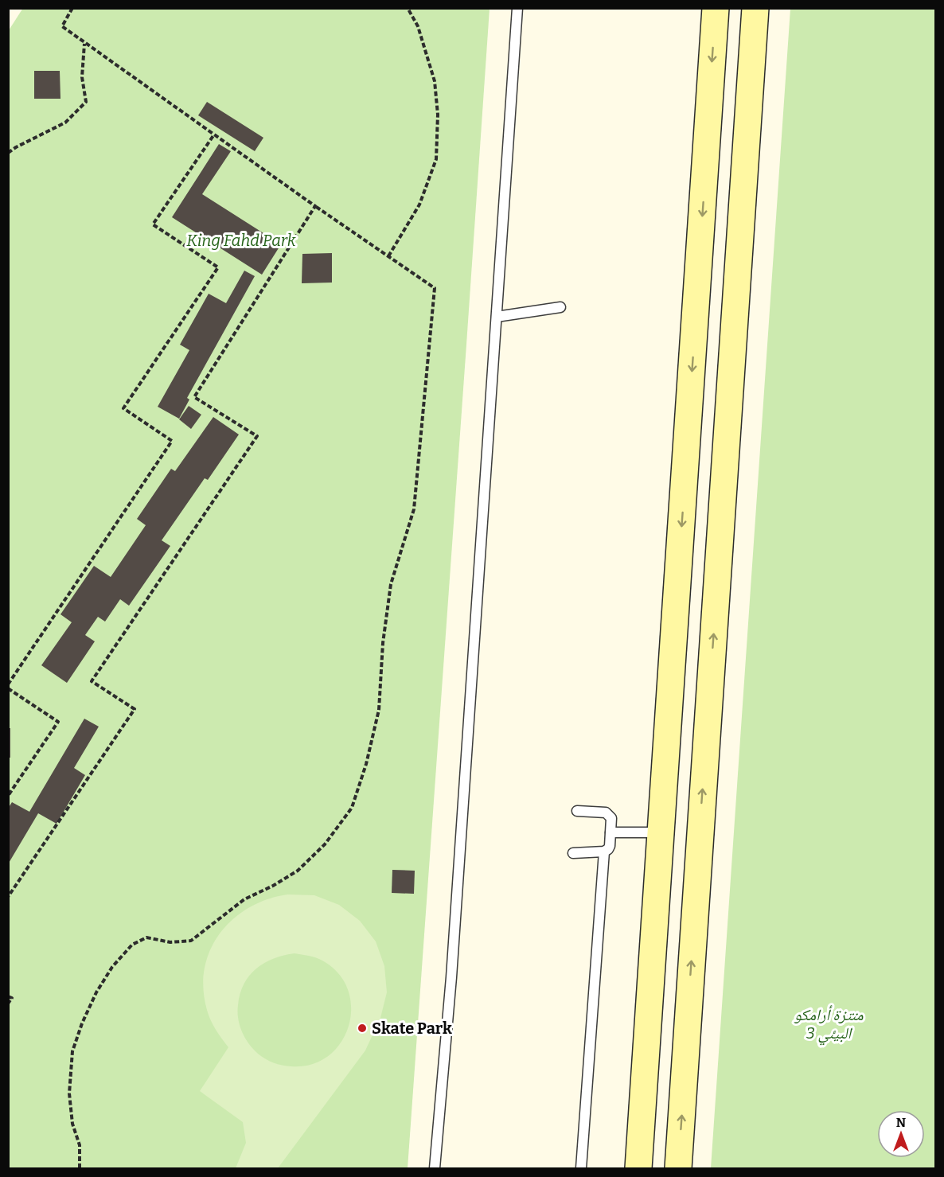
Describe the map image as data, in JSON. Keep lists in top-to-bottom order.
{
  "parks": ["King Fahd Park", "منتزة أرامكو البيئي 3"],
  "places": ["Skate Park"],
  "north": "top"
}
